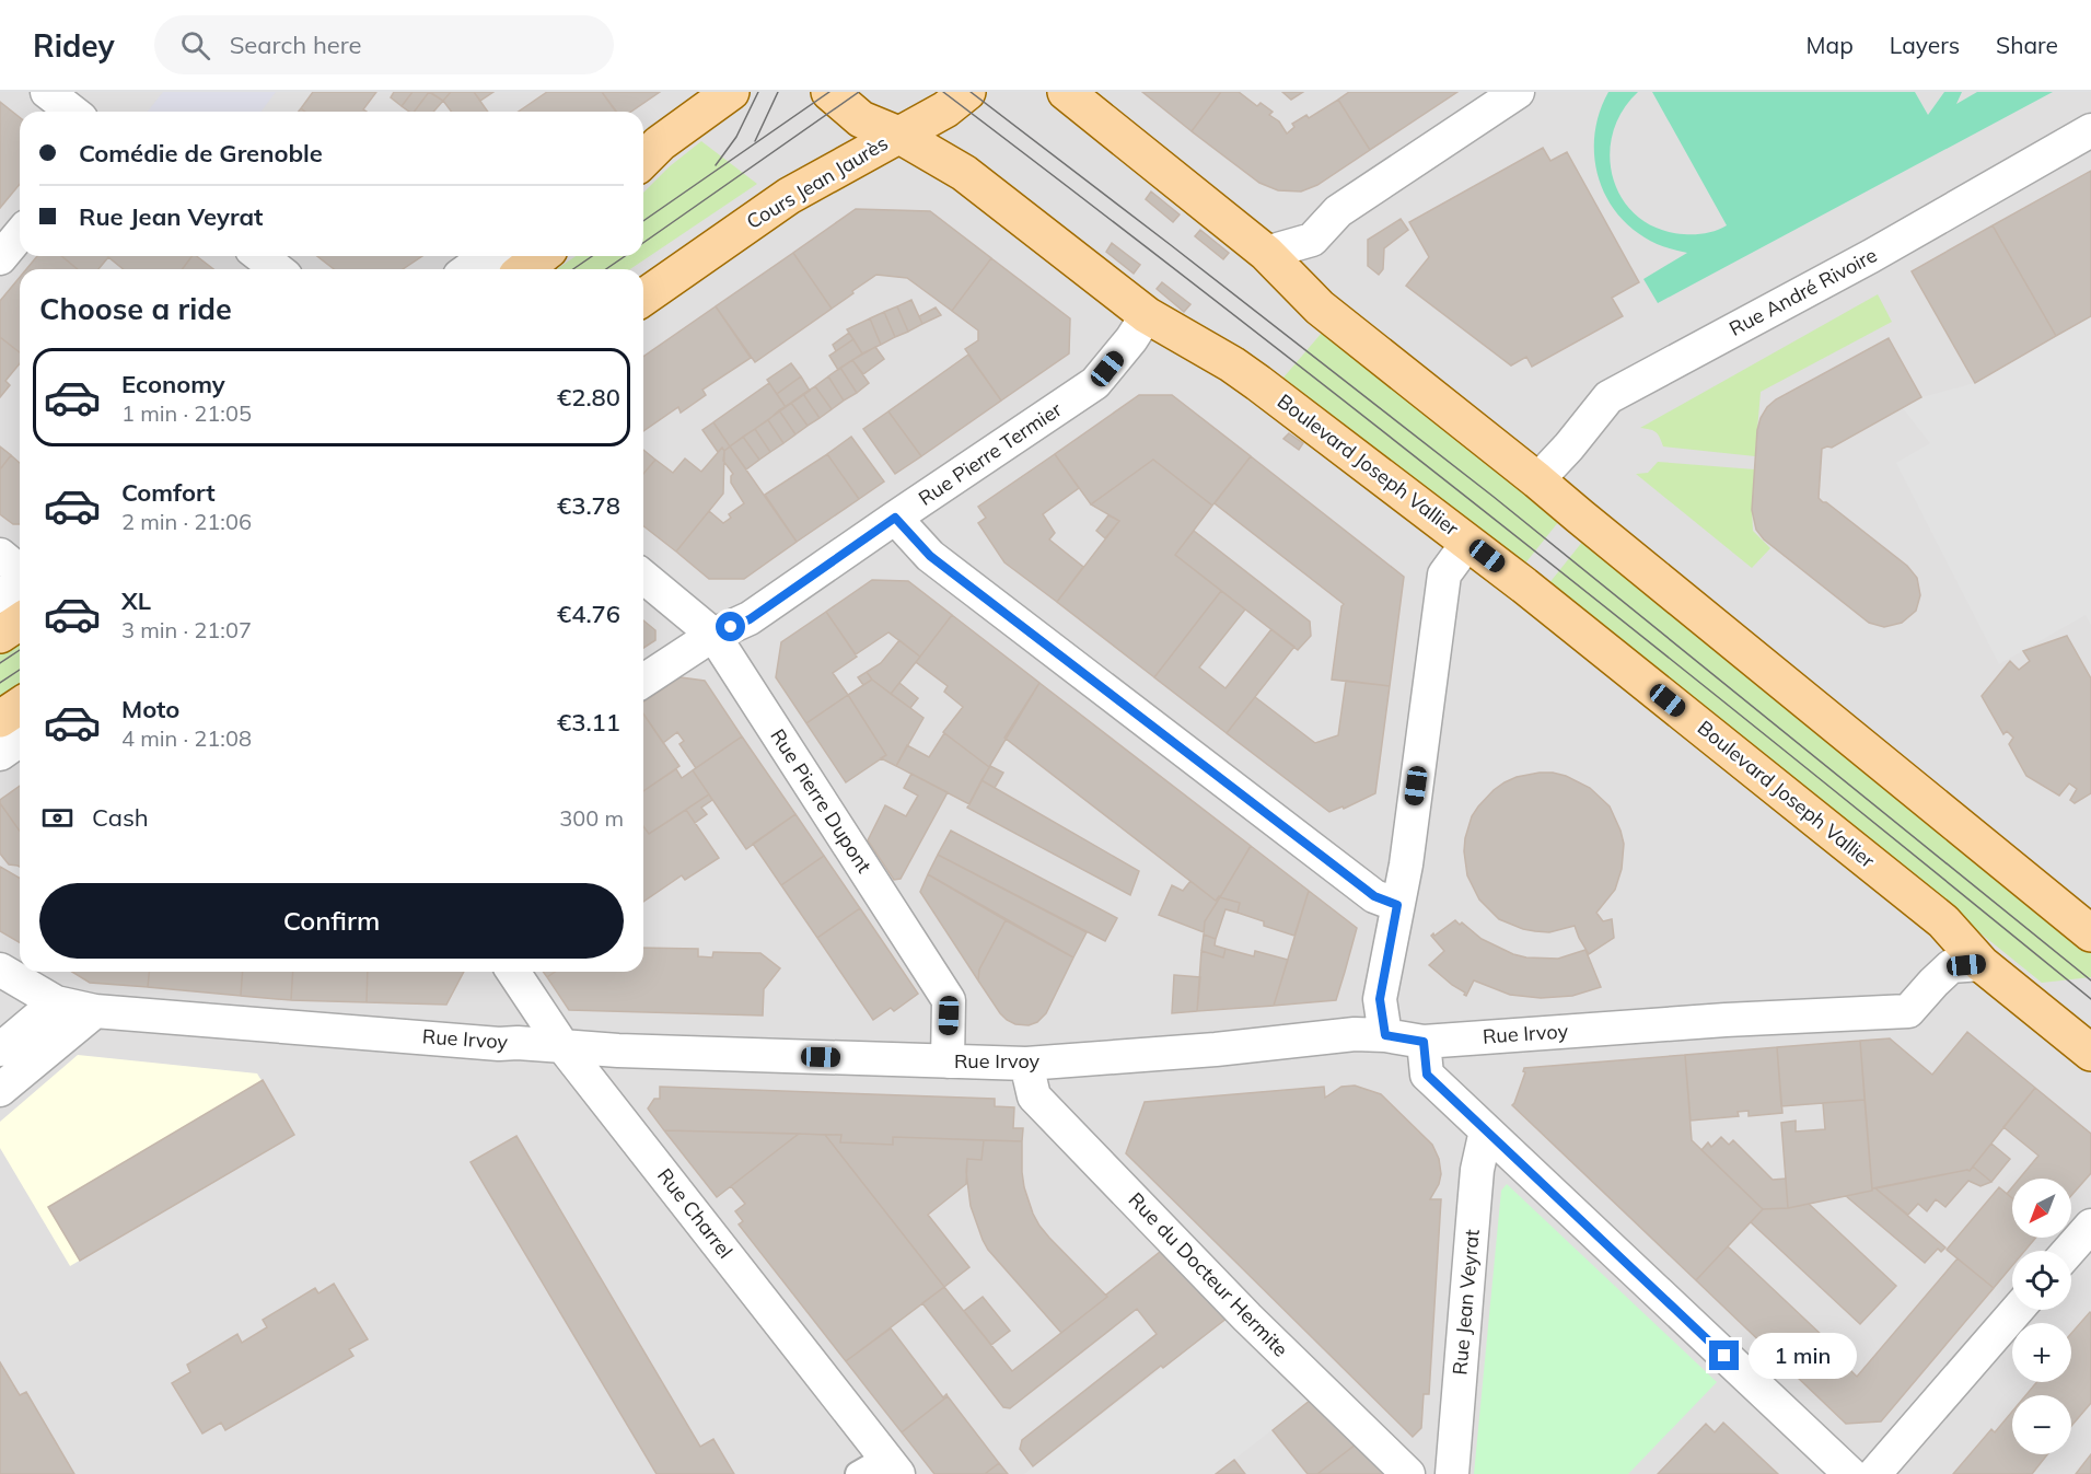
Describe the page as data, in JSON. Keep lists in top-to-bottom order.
{
  "streets": {
    "main road": ["Cours Jean Jaurès", "Boulevard Joseph Vallier"],
    "street": [
      "Rue André Rivoire",
      "Rue Pierre Termier",
      "Rue Pierre Dupont",
      "Rue Irvoy",
      "Rue Charrel",
      "Rue du Docteur Hermite",
      "Rue Jean Veyrat"
    ]
  },
  "crossings": [
    ["Cours Jean Jaurès", "Boulevard Joseph Vallier"],
    ["Rue Pierre Termier", "Boulevard Joseph Vallier"],
    ["Rue Pierre Termier", "Rue Pierre Dupont"],
    ["Boulevard Joseph Vallier", "Rue Irvoy"],
    ["Rue Pierre Dupont", "Rue Irvoy"],
    ["Rue Irvoy", "Rue Charrel"],
    ["Rue Irvoy", "Rue du Docteur Hermite"]
  ],
  "north": "bottom left",
  "page": {
    "header": "Ridey",
    "search": "Search here",
    "nav": ["Map", "Layers", "Share"],
    "banner": ["Comédie de Grenoble", "Rue Jean Veyrat"],
    "heading": "Choose a ride",
    "list": [
      {
        "name": "Economy",
        "note": "1 min · 21:05",
        "value": "€2.80"
      },
      {
        "name": "Comfort",
        "note": "2 min · 21:06",
        "value": "€3.78"
      },
      {
        "name": "XL",
        "note": "3 min · 21:07",
        "value": "€4.76"
      },
      {
        "name": "Moto",
        "note": "4 min · 21:08",
        "value": "€3.11"
      }
    ],
    "pay": ["Cash", "300 m"],
    "buttons": "Confirm",
    "map_buttons": ["+", "−"],
    "bubble": "1 min"
  }
}
